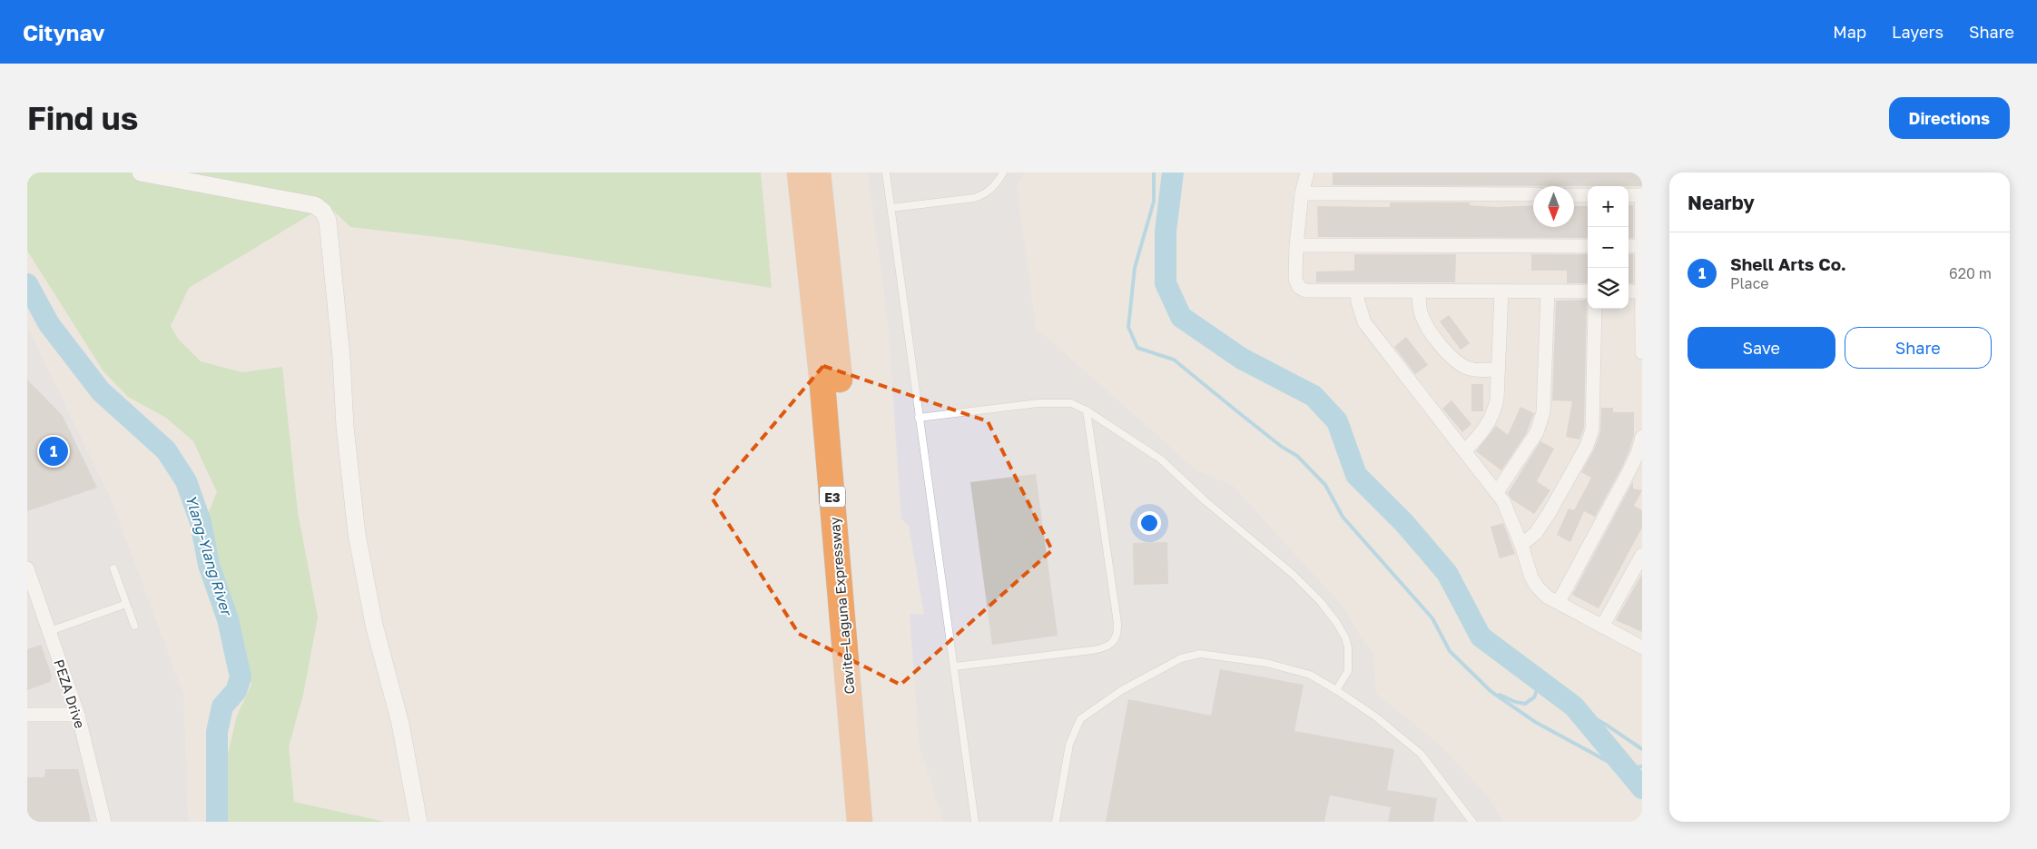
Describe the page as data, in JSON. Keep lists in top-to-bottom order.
{
  "streets": {
    "highway": ["E3", "Cavite–Laguna Expressway"],
    "street": ["PEZA Drive"]
  },
  "water": ["Ylang-Ylang River"],
  "north": "bottom",
  "page": {
    "header": "Citynav",
    "nav": ["Map", "Layers", "Share"],
    "buttons": [
      "Directions",
      ["Save", "Share"]
    ],
    "title": "Find us",
    "heading": "Nearby",
    "map_buttons": ["+", "−"],
    "list": [
      {
        "mark": "1",
        "name": "Shell Arts Co.",
        "note": "Place",
        "value": "620 m"
      }
    ],
    "pins": "1"
  }
}
